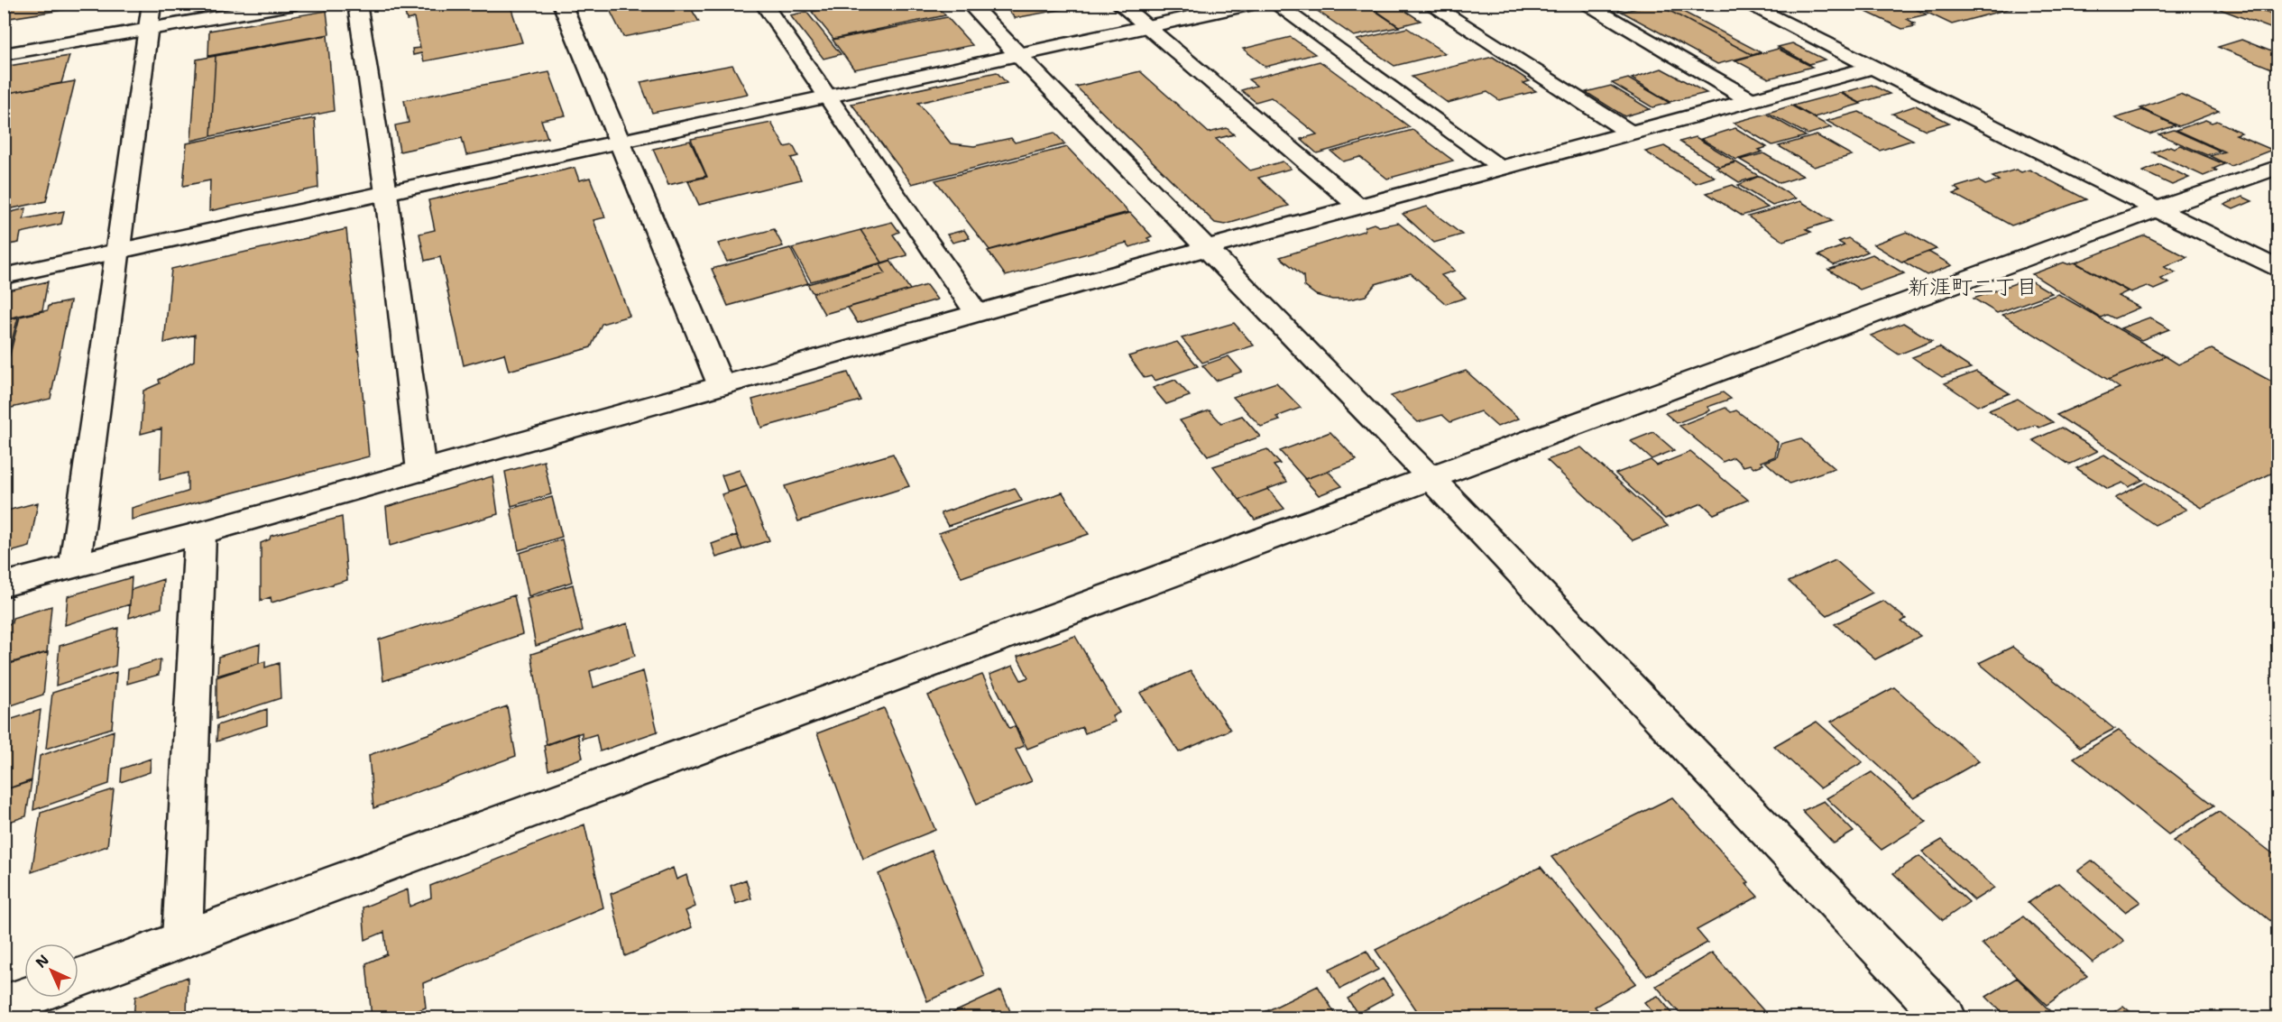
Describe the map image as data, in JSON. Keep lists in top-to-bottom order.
{
  "districts": ["新涯町二丁目"],
  "north": "top left"
}
